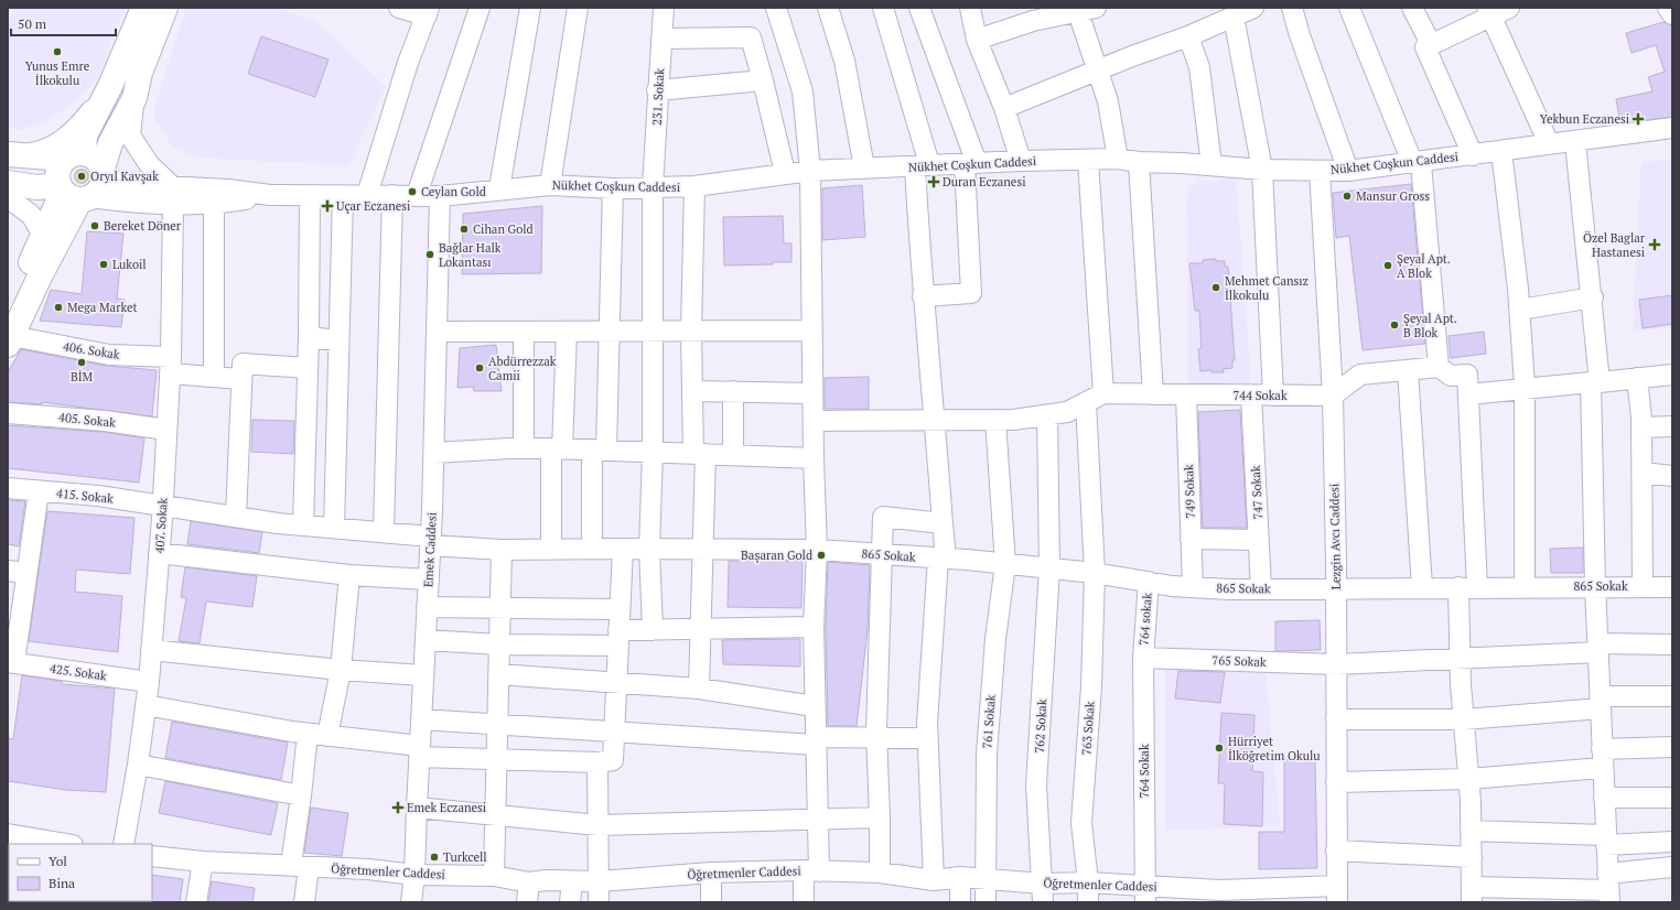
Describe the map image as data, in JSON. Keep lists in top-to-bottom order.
{
  "streets": {
    "street": [
      "231. Sokak",
      "Nükhet Coşkun Caddesi",
      "406. Sokak",
      "744 Sokak",
      "405. Sokak",
      "749 Sokak",
      "747 Sokak",
      "415. Sokak",
      "407. Sokak",
      "Lezgin Avcı Caddesi",
      "Emek Caddesi",
      "865 Sokak",
      "764 sokak",
      "765 Sokak",
      "425. Sokak",
      "761 Sokak",
      "762 Sokak",
      "763 Sokak",
      "764 Sokak",
      "Öğretmenler Caddesi"
    ]
  },
  "crossings": [
    ["231. Sokak", "Nükhet Coşkun Caddesi"],
    ["231. Sokak", "865 Sokak"],
    ["Nükhet Coşkun Caddesi", "Lezgin Avcı Caddesi"],
    ["Nükhet Coşkun Caddesi", "Emek Caddesi"],
    ["Nükhet Coşkun Caddesi", "763 Sokak"],
    ["406. Sokak", "407. Sokak"],
    ["744 Sokak", "749 Sokak"],
    ["744 Sokak", "747 Sokak"],
    ["744 Sokak", "Lezgin Avcı Caddesi"],
    ["744 Sokak", "763 Sokak"],
    ["405. Sokak", "407. Sokak"],
    ["749 Sokak", "865 Sokak"],
    ["747 Sokak", "865 Sokak"],
    ["415. Sokak", "407. Sokak"],
    ["415. Sokak", "Emek Caddesi"],
    ["415. Sokak", "865 Sokak"],
    ["407. Sokak", "425. Sokak"],
    ["Lezgin Avcı Caddesi", "865 Sokak"],
    ["Lezgin Avcı Caddesi", "765 Sokak"],
    ["Lezgin Avcı Caddesi", "Öğretmenler Caddesi"],
    ["Emek Caddesi", "Öğretmenler Caddesi"],
    ["865 Sokak", "764 sokak"],
    ["865 Sokak", "761 Sokak"],
    ["865 Sokak", "762 Sokak"],
    ["865 Sokak", "763 Sokak"],
    ["764 sokak", "765 Sokak"],
    ["764 sokak", "764 Sokak"],
    ["765 Sokak", "764 Sokak"],
    ["761 Sokak", "Öğretmenler Caddesi"],
    ["762 Sokak", "Öğretmenler Caddesi"],
    ["763 Sokak", "Öğretmenler Caddesi"],
    ["764 Sokak", "Öğretmenler Caddesi"]
  ],
  "places": {
    "other": [
      "Yunus Emre İlkokulu",
      "Oryıl Kavşak",
      "Ceylan Gold",
      "Mansur Gross",
      "Bereket Döner",
      "Cihan Gold",
      "Bağlar Halk Lokantası",
      "Lukoil",
      "Şeyal Apt. A Blok",
      "Mehmet Cansız İlkokulu",
      "Mega Market",
      "Şeyal Apt. B Blok",
      "BİM",
      "Abdürrezzak Camii",
      "Başaran Gold",
      "Hürriyet İlköğretim Okulu",
      "Turkcell"
    ],
    "health": [
      "Yekbun Eczanesi",
      "Duran Eczanesi",
      "Uçar Eczanesi",
      "Özel Baglar Hastanesi",
      "Emek Eczanesi"
    ]
  },
  "legend": ["Yol", "Bina"],
  "scale_bar": "50 m"
}
